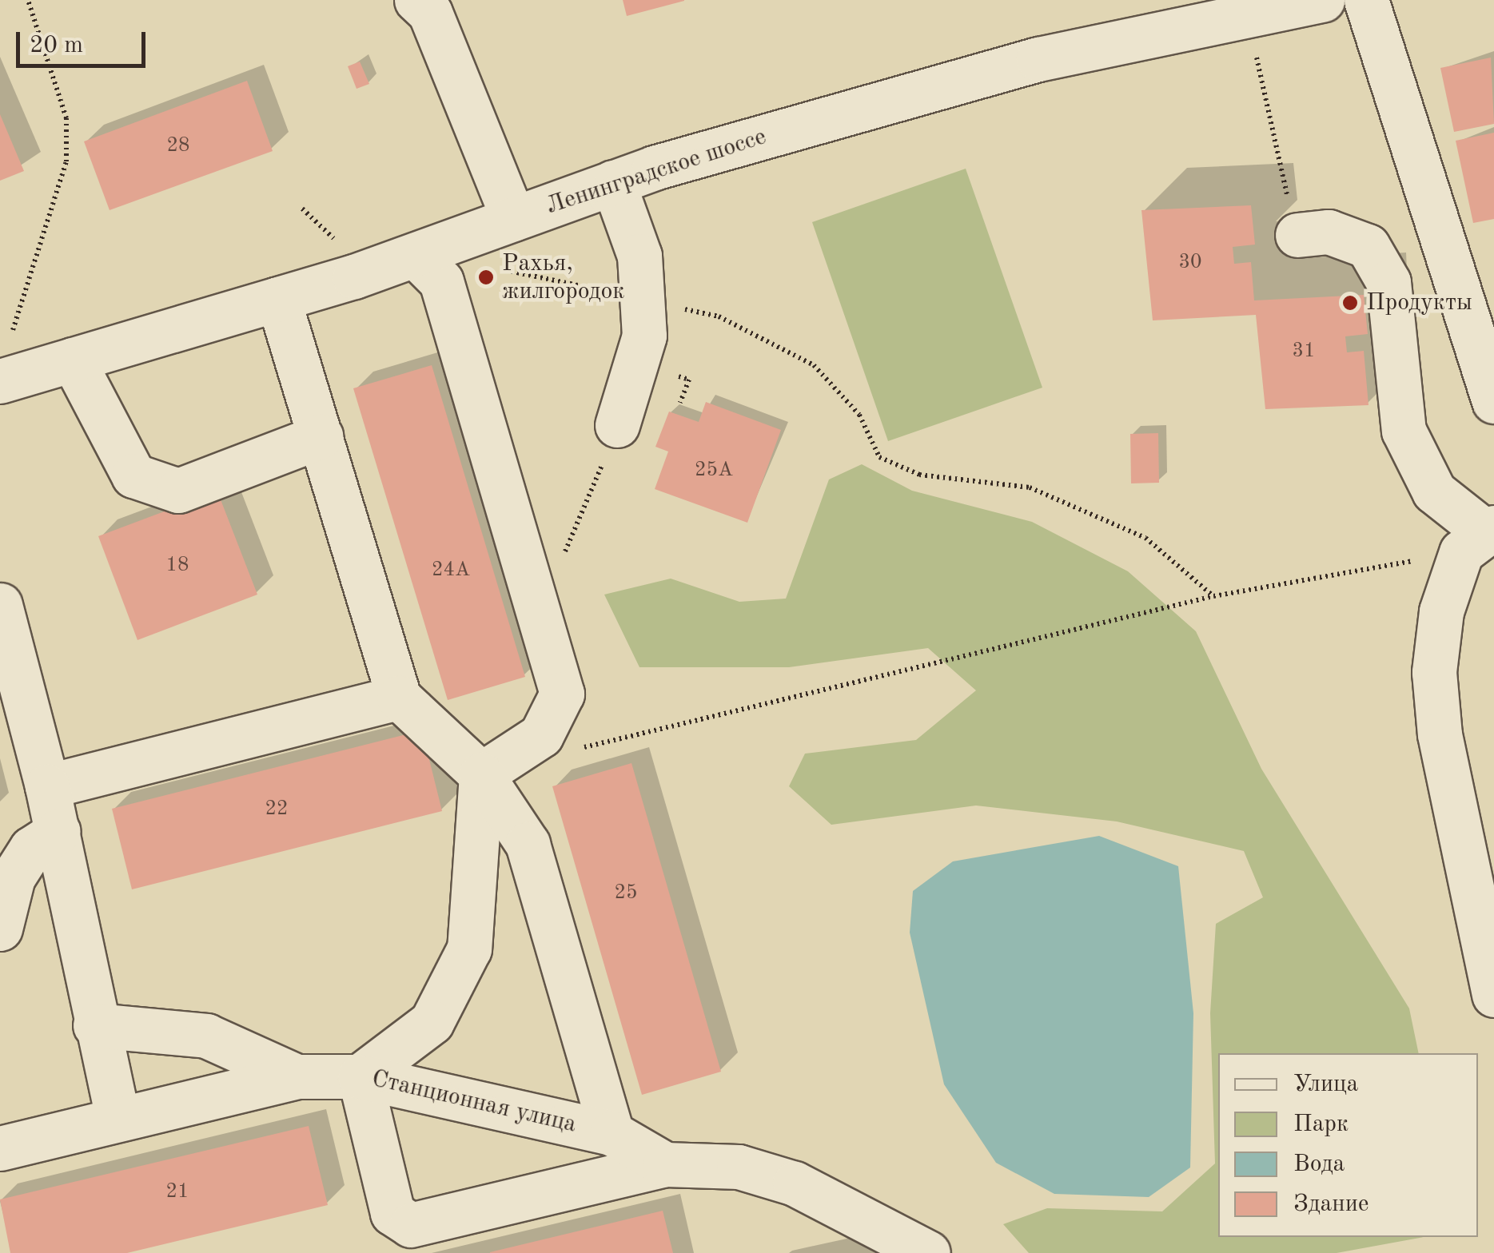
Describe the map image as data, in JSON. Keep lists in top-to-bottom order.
{
  "streets": {
    "street": ["Ленинградское шоссе", "Станционная улица"]
  },
  "places": ["Рахья, жилгородок", "Продукты"],
  "house_numbers": [
    "28",
    "30",
    "31",
    "25А",
    "18",
    "24А",
    "22",
    "25",
    "21"
  ],
  "legend": [
    "Улица",
    "Парк",
    "Вода",
    "Здание"
  ],
  "scale_bar": "20 m"
}
